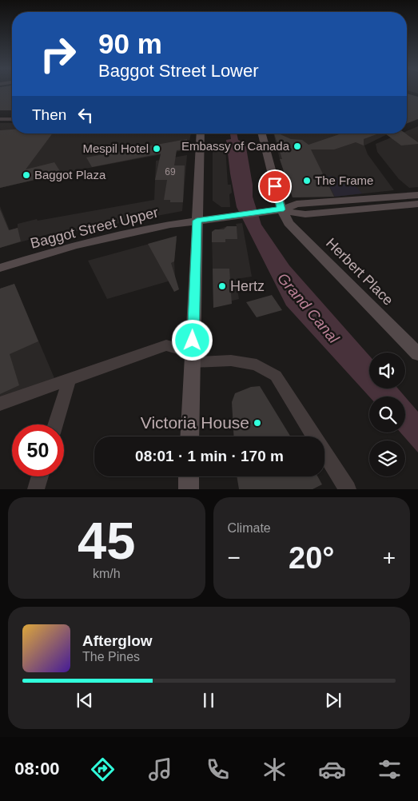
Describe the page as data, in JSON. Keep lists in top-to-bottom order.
{
  "streets": {
    "main road": ["Baggot Street Upper", "Herbert Place"]
  },
  "crossings": [
    ["Baggot Street Upper", "Herbert Place"]
  ],
  "water": ["Grand Canal"],
  "places": [
    "Embassy of Canada",
    "Mespil Hotel",
    "Baggot Plaza",
    "The Frame",
    "Hertz",
    "Victoria House"
  ],
  "house_numbers": ["69"],
  "page": {
    "turn": ["90 m", "Baggot Street Lower"],
    "then": "Then",
    "limit": "50",
    "trip": "08:01 · 1 min · 170 m",
    "tile": [
      ["45", "km/h"],
      "Climate"
    ],
    "heat": ["−", "20°", "+"],
    "song": ["Afterglow", "The Pines"],
    "tabs": "08:00"
  }
}
